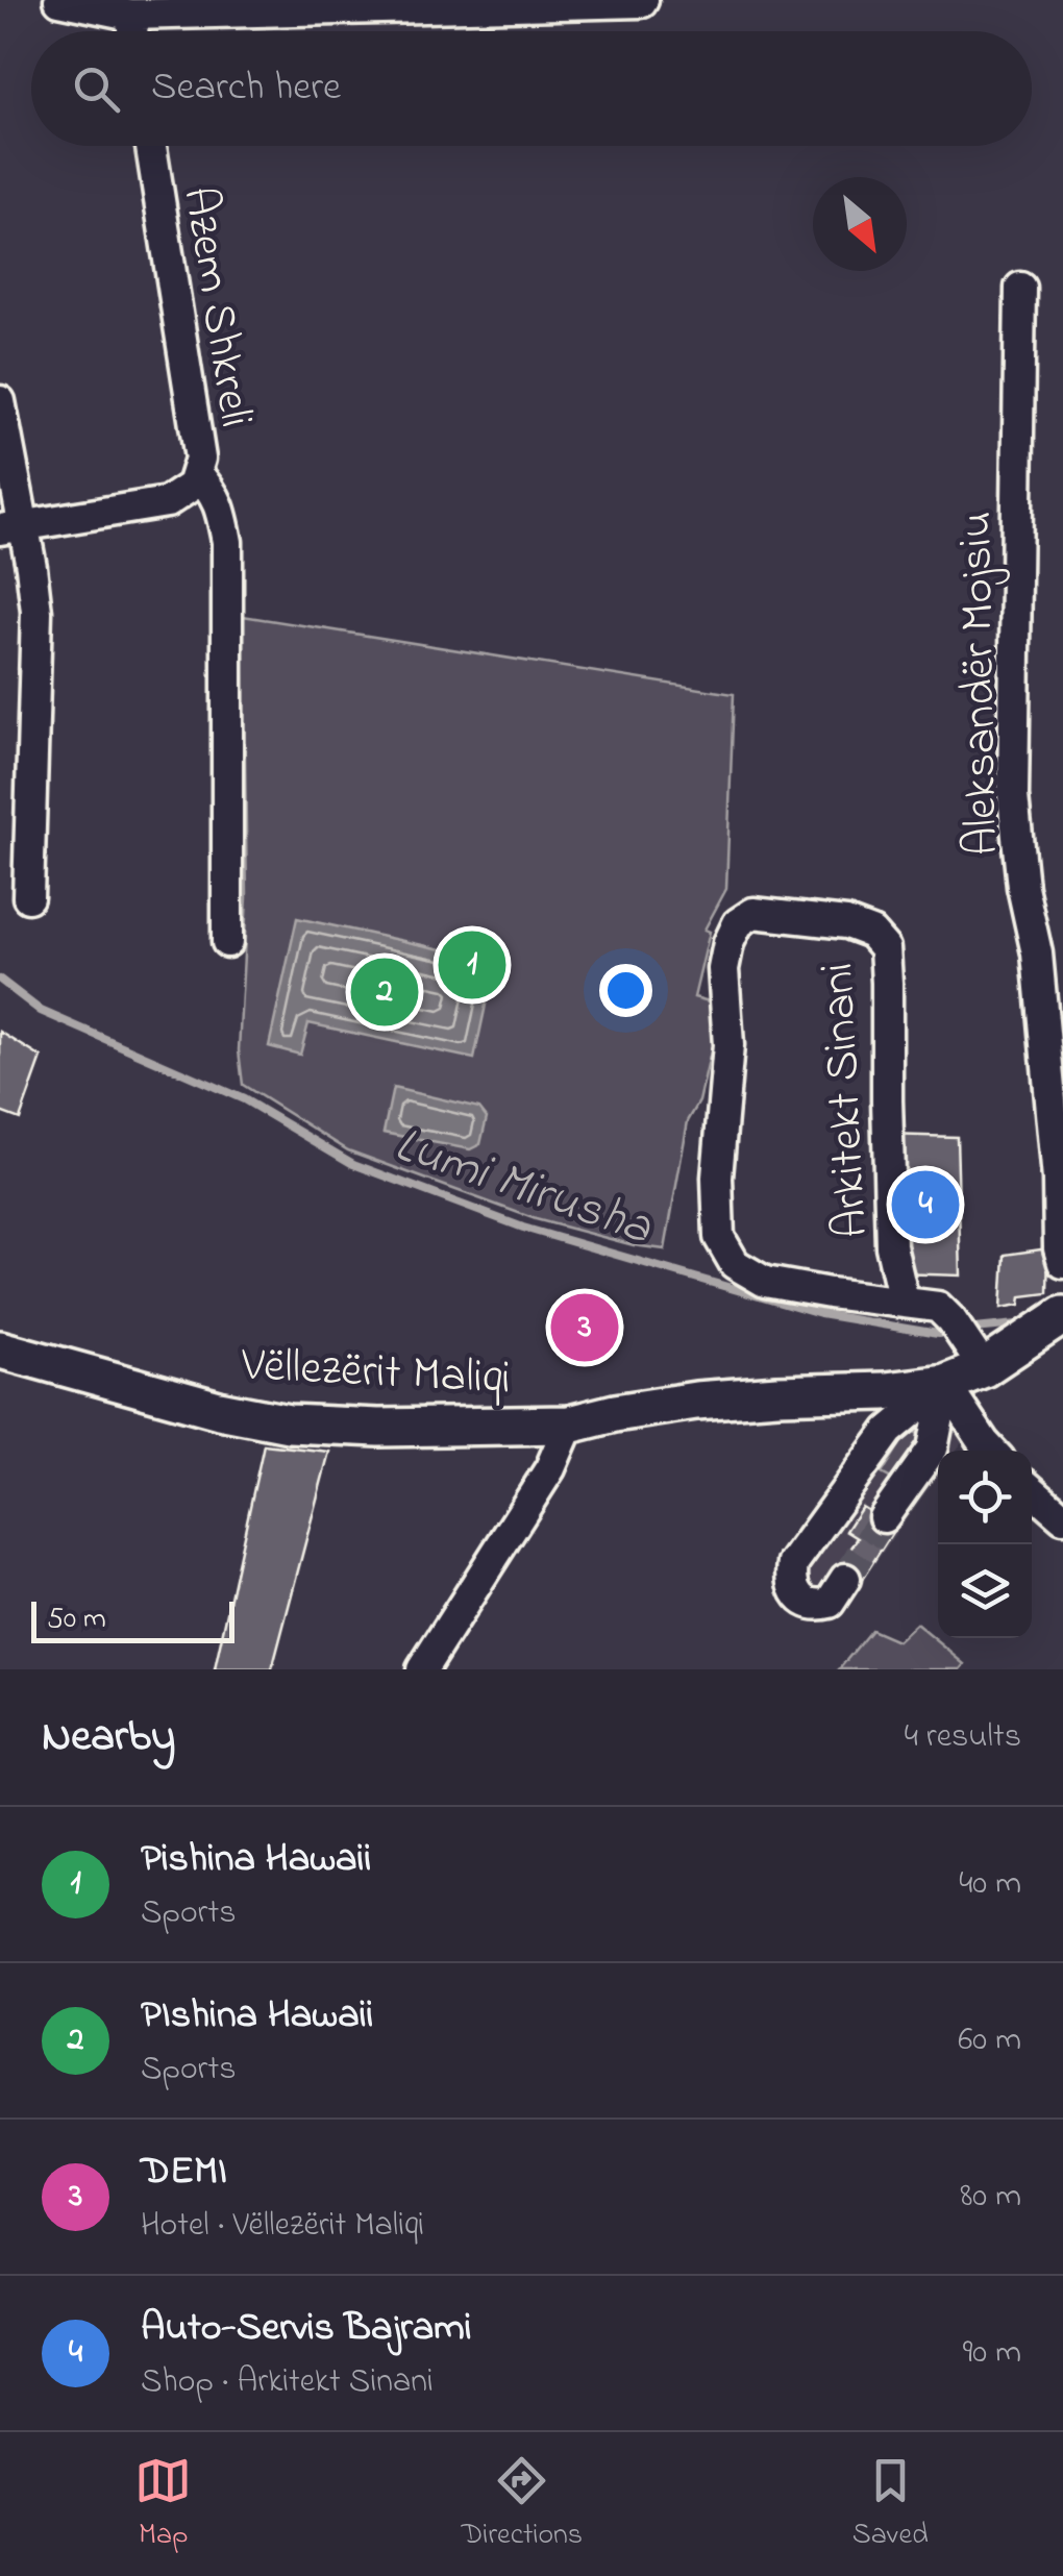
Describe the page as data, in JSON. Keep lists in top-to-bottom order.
{
  "streets": {
    "main road": ["Vëllezërit Maliqi"],
    "street": ["Azem Shkreli", "Aleksandër Mojsiu", "Arkitekt Sinani"]
  },
  "crossings": [
    ["Arkitekt Sinani", "Vëllezërit Maliqi"]
  ],
  "water": ["Lumi Mirusha"],
  "scale_bar": "50 m",
  "north": "bottom right",
  "page": {
    "search": "Search here",
    "pins": [
      "1",
      "2",
      "4",
      "3"
    ],
    "scale": "50 m",
    "heading": ["Nearby", "4 results"],
    "list": [
      {
        "mark": "1",
        "name": "Pishina Hawaii",
        "note": "Sports",
        "value": "40 m"
      },
      {
        "mark": "2",
        "name": "PIshina Hawaii",
        "note": "Sports",
        "value": "60 m"
      },
      {
        "mark": "3",
        "name": "DEMI",
        "note": "Hotel · Vëllezërit Maliqi",
        "value": "80 m"
      },
      {
        "mark": "4",
        "name": "Auto-Servis Bajrami",
        "note": "Shop · Arkitekt Sinani",
        "value": "90 m"
      }
    ],
    "nav": ["Map", "Directions", "Saved"]
  }
}
